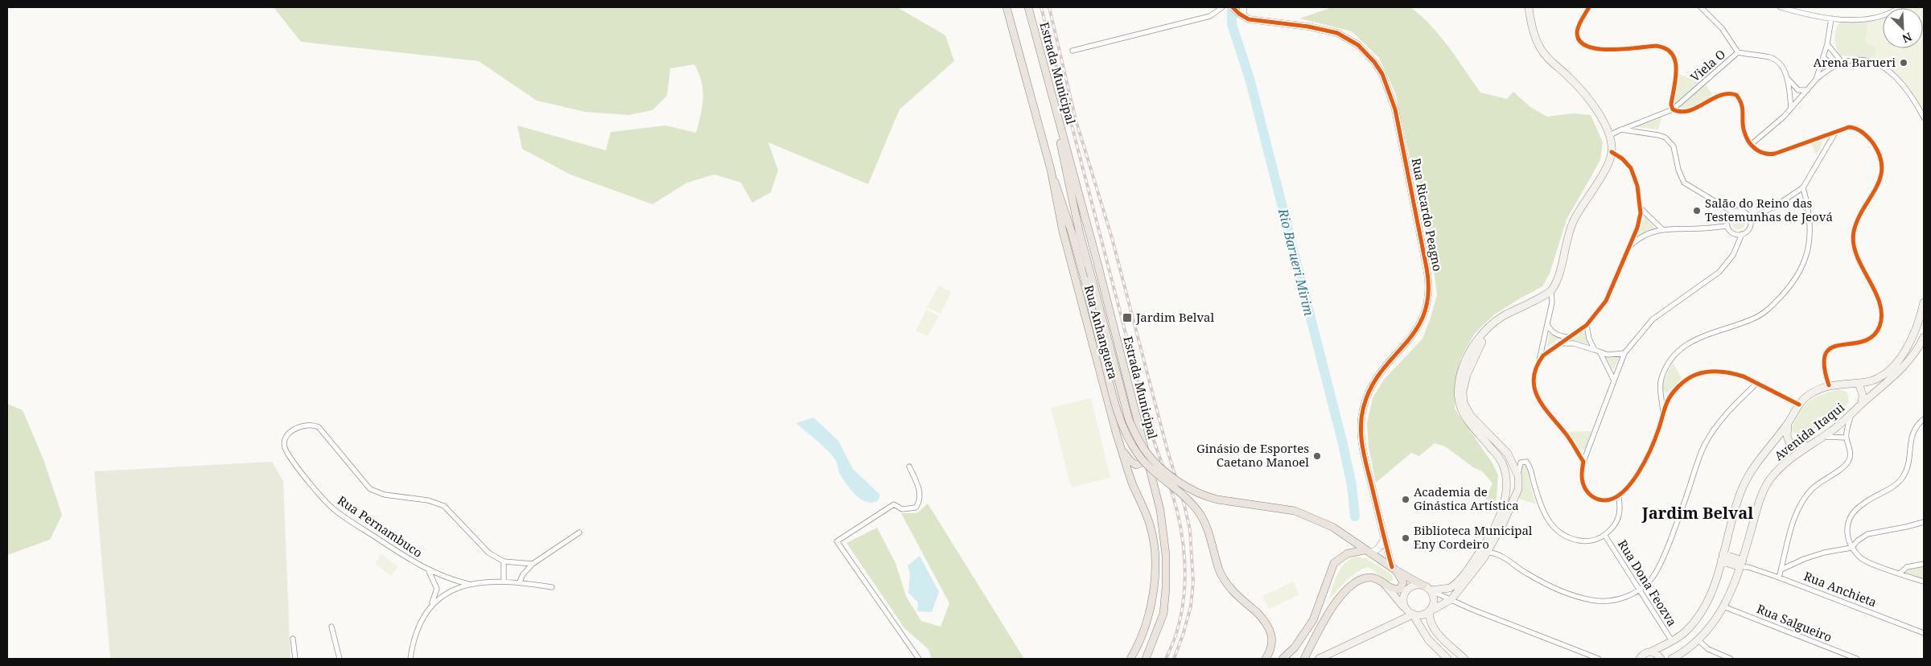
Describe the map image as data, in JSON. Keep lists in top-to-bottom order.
{
  "streets": {
    "main road": ["Estrada Municipal", "Rua Anhanguera", "Avenida Itaqui"],
    "street": [
      "Viela O",
      "Rua Ricardo Peagno",
      "Rua Pernambuco",
      "Rua Dona Feozva",
      "Rua Anchieta",
      "Rua Salgueiro"
    ]
  },
  "crossings": [
    ["Avenida Itaqui", "Rua Dona Feozva"],
    ["Avenida Itaqui", "Rua Anchieta"],
    ["Avenida Itaqui", "Rua Salgueiro"]
  ],
  "districts": ["Jardim Belval"],
  "water": ["Rio Barueri Mirim"],
  "places": {
    "other": [
      "Arena Barueri",
      "Salão do Reino das Testemunhas de Jeová",
      "Ginásio de Esportes Caetano Manoel",
      "Academia de Ginástica Artística",
      "Biblioteca Municipal Eny Cordeiro"
    ],
    "transit": ["Jardim Belval"]
  },
  "north": "bottom right"
}
